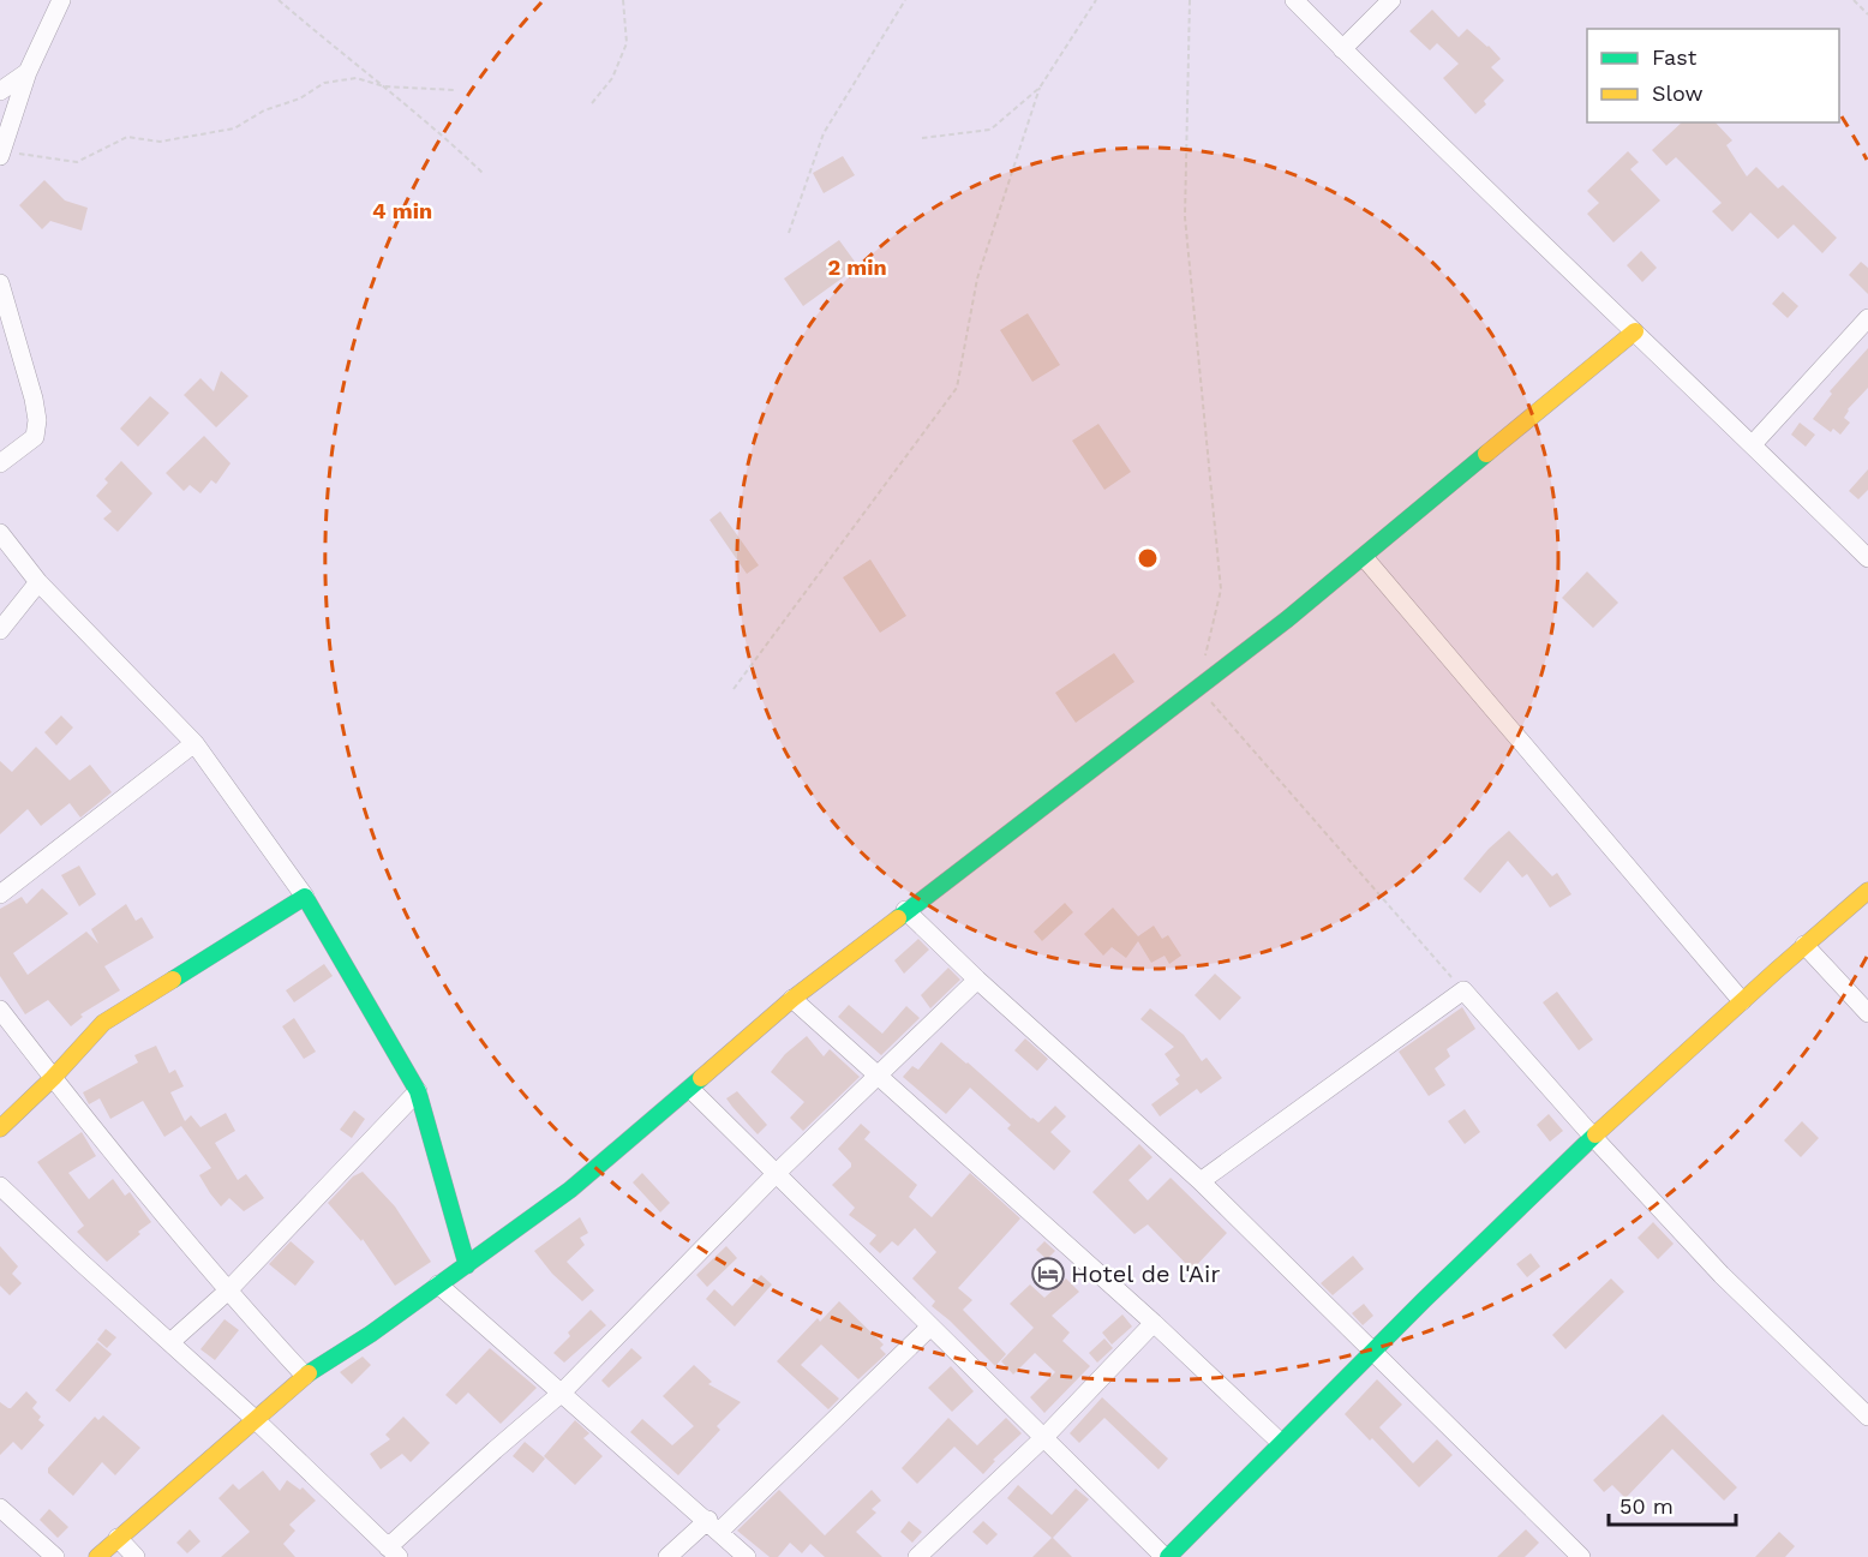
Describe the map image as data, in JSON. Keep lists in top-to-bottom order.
{
  "places": {
    "hotel": ["Hotel de l'Air"]
  },
  "legend": ["Fast", "Slow"],
  "scale_bar": "50 m",
  "rings": ["4 min", "2 min"]
}
